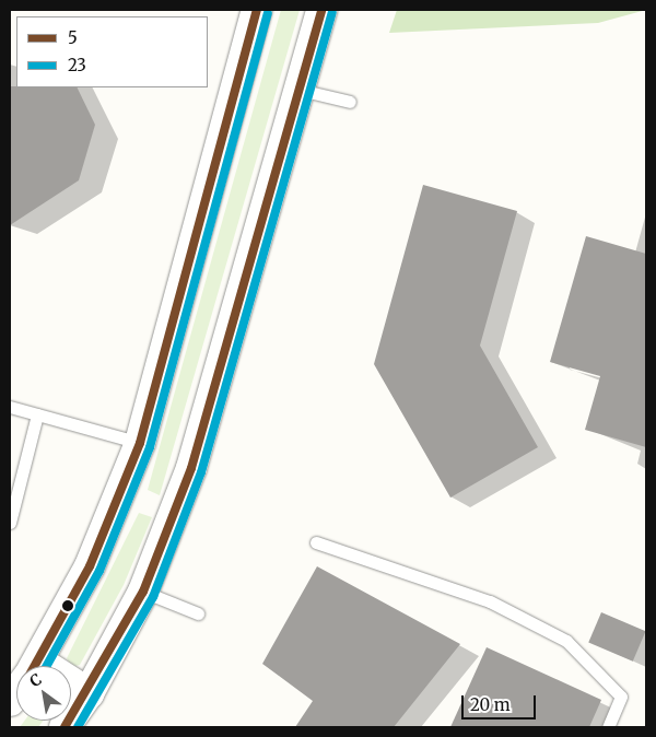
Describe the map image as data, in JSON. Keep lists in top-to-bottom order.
{
  "lines": ["transit line 5", "transit line 23"],
  "legend": ["5", "23"],
  "scale_bar": "20 m",
  "north": "top left"
}
